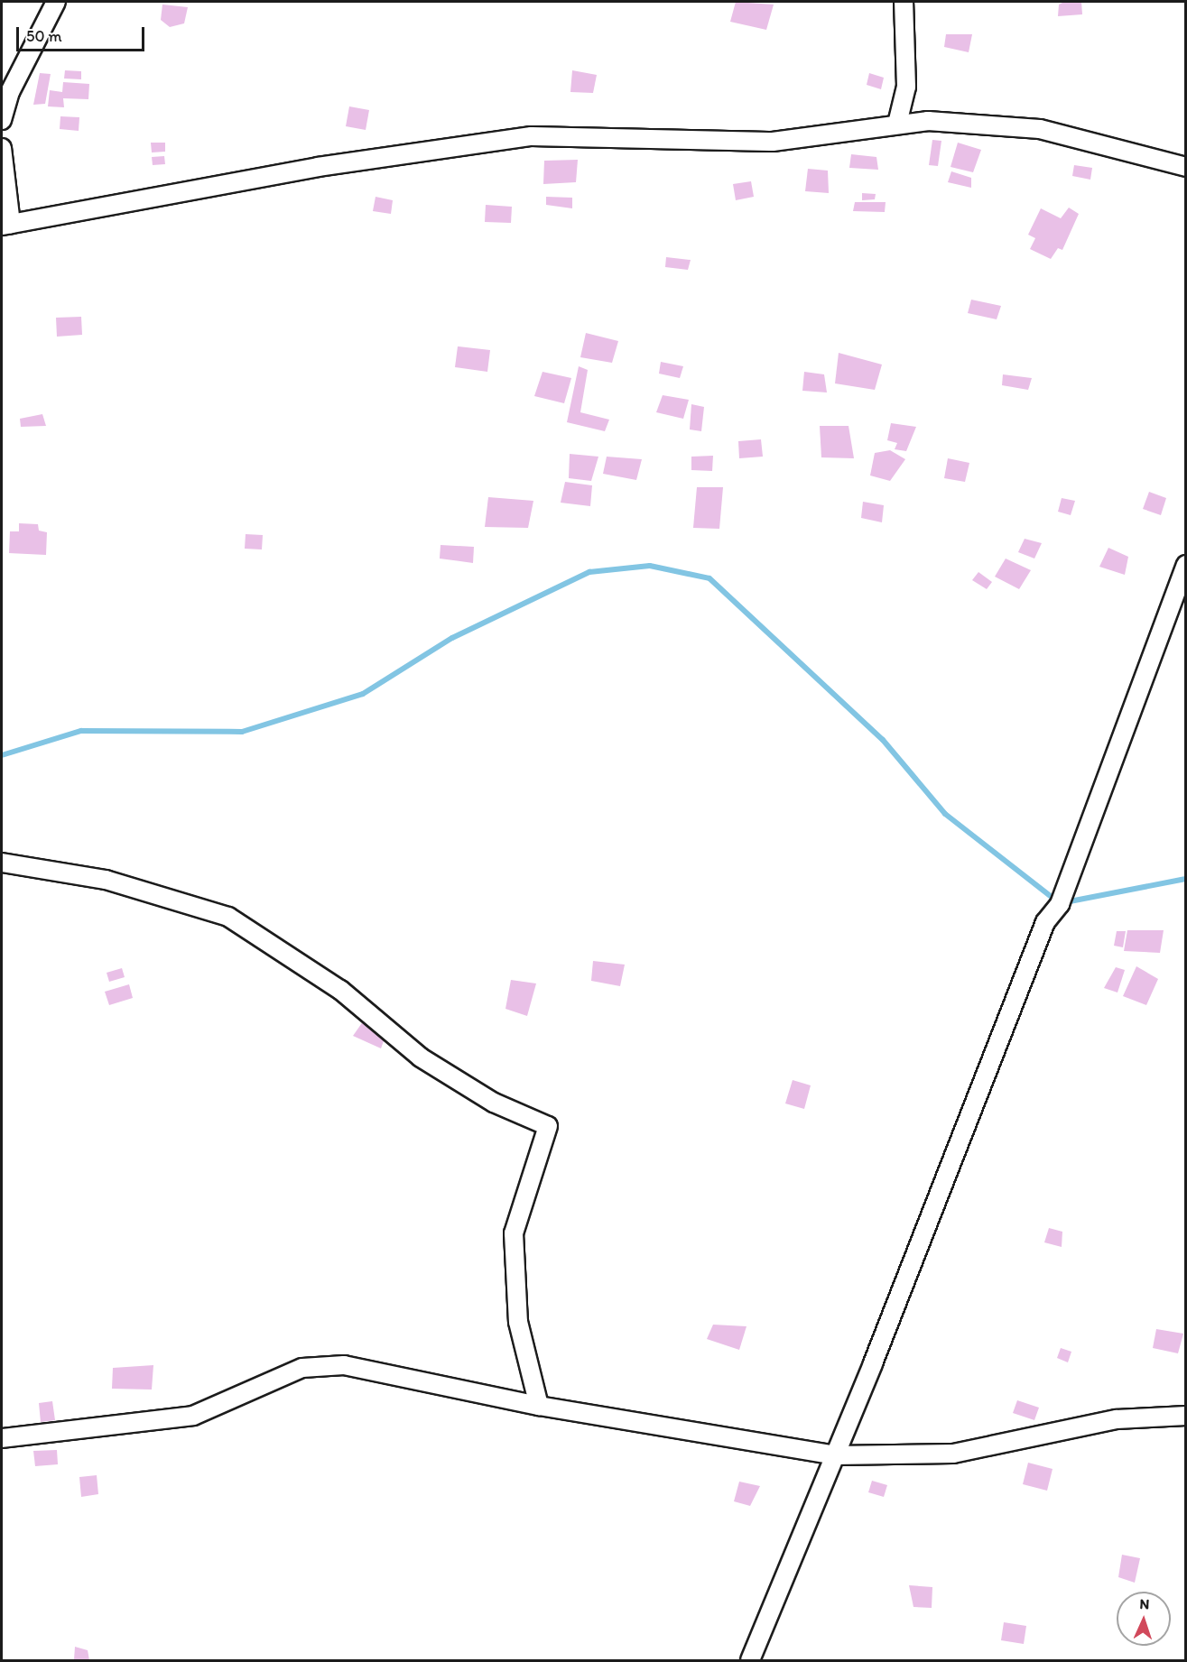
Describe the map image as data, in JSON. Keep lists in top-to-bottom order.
{
  "scale_bar": "50 m",
  "north": "top"
}
